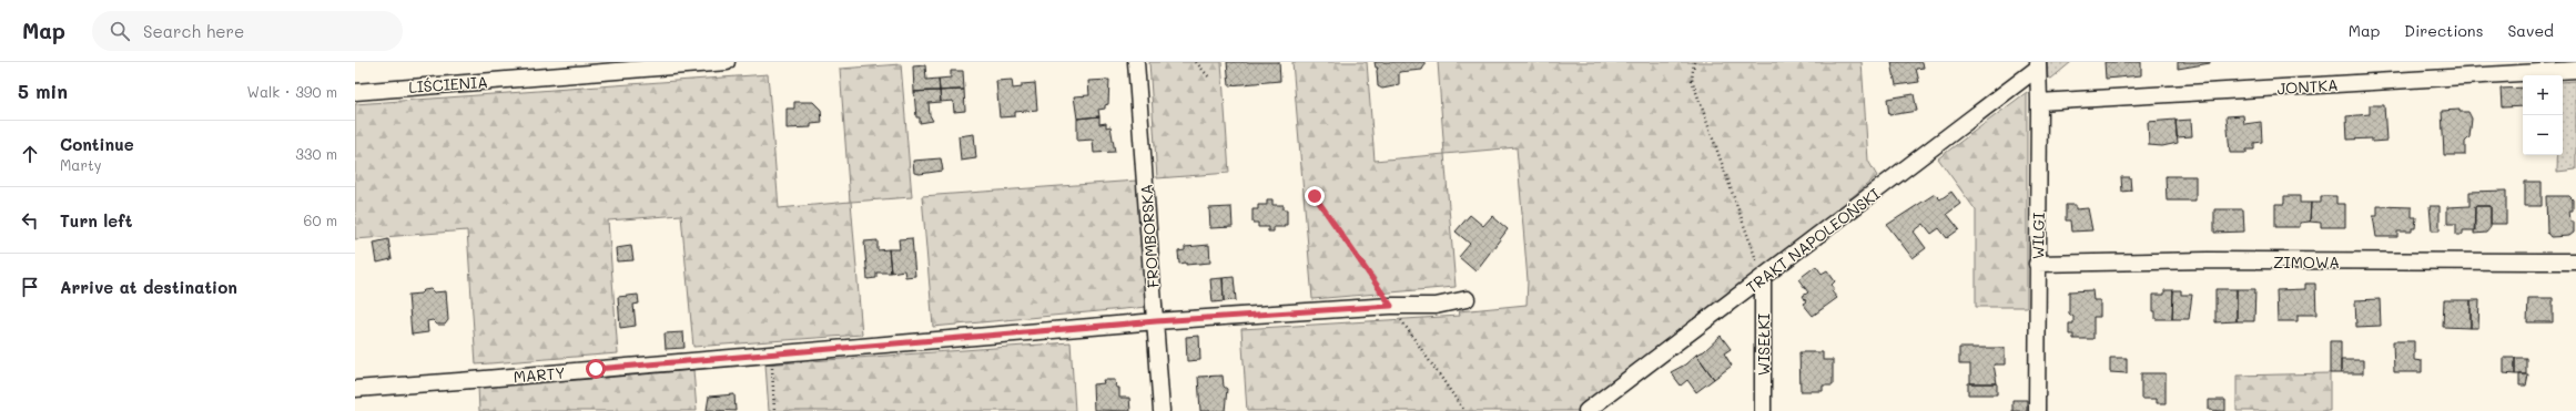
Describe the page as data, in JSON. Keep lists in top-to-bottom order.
{
  "streets": {
    "street": [
      "LIŚCIENIA",
      "JONTKA",
      "FROMBORSKA",
      "WILGI",
      "TRAKT NAPOLEOŃSKI",
      "ZIMOWA",
      "WISEŁKI",
      "MARTY"
    ]
  },
  "crossings": [
    ["JONTKA", "WILGI"],
    ["FROMBORSKA", "MARTY"],
    ["WILGI", "TRAKT NAPOLEOŃSKI"],
    ["WILGI", "ZIMOWA"],
    ["TRAKT NAPOLEOŃSKI", "WISEŁKI"]
  ],
  "page": {
    "header": "Map",
    "search": "Search here",
    "nav": ["Map", "Directions", "Saved"],
    "heading": ["5 min", "Walk · 390 m"],
    "map_buttons": ["+", "−"],
    "list": [
      ["Continue", "Marty", "330 m"],
      ["Turn left", "60 m"],
      "Arrive at destination"
    ]
  }
}
